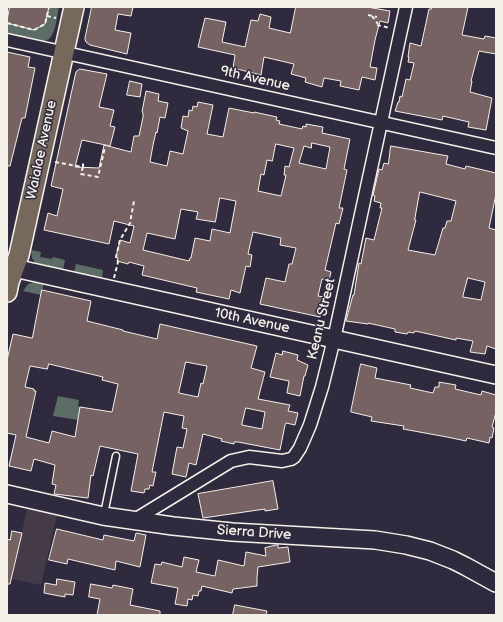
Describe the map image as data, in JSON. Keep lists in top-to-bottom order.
{
  "streets": {
    "main road": ["Waialae Avenue"],
    "street": [
      "9th Avenue",
      "Keanu Street",
      "10th Avenue",
      "Sierra Drive"
    ]
  },
  "crossings": [
    ["9th Avenue", "Waialae Avenue"],
    ["9th Avenue", "Keanu Street"],
    ["Waialae Avenue", "10th Avenue"],
    ["Keanu Street", "10th Avenue"],
    ["Keanu Street", "Sierra Drive"]
  ]
}
